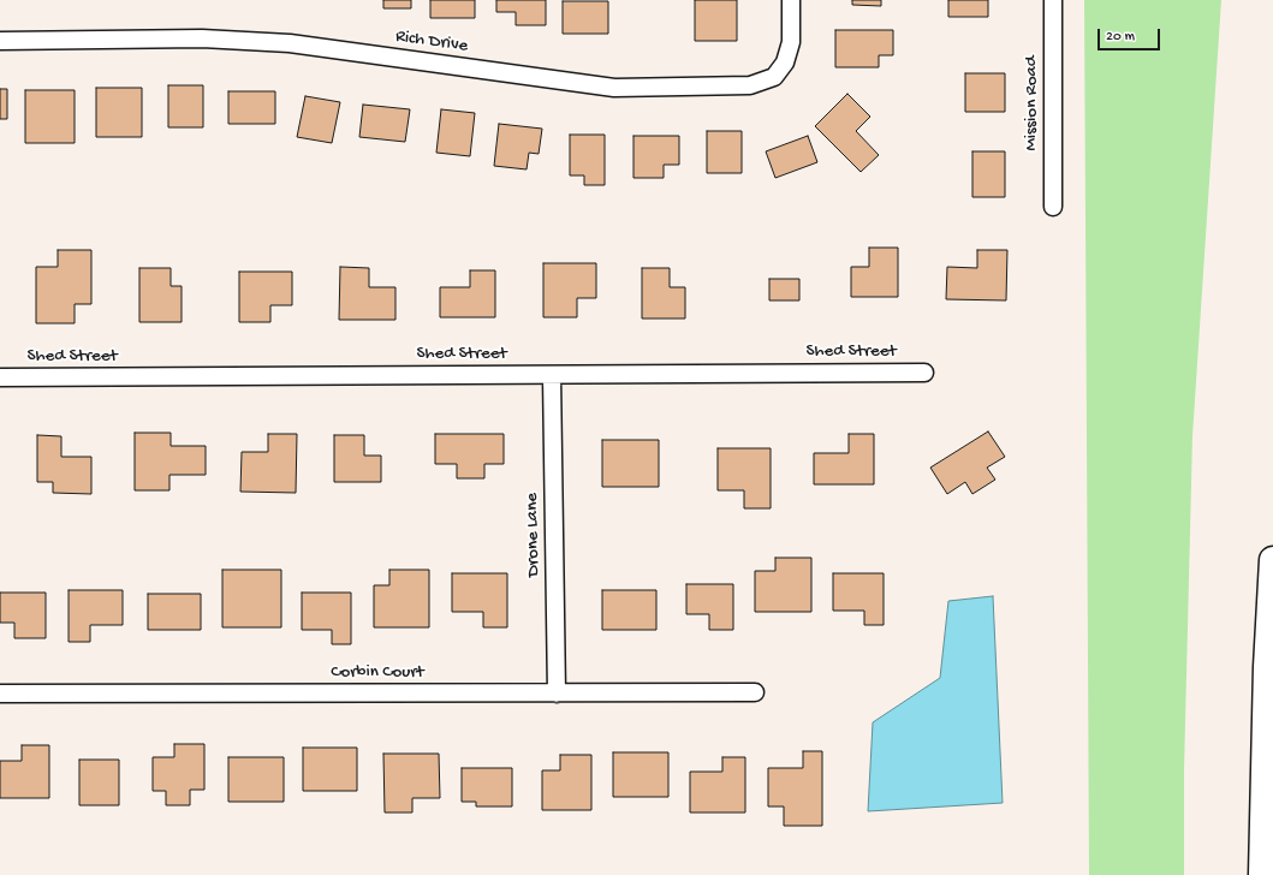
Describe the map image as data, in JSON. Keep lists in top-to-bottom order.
{
  "streets": {
    "street": [
      "Rich Drive",
      "Mission Road",
      "Shed Street",
      "Drone Lane",
      "Corbin Court"
    ]
  },
  "crossings": [
    ["Shed Street", "Drone Lane"],
    ["Drone Lane", "Corbin Court"]
  ],
  "scale_bar": "20 m"
}
